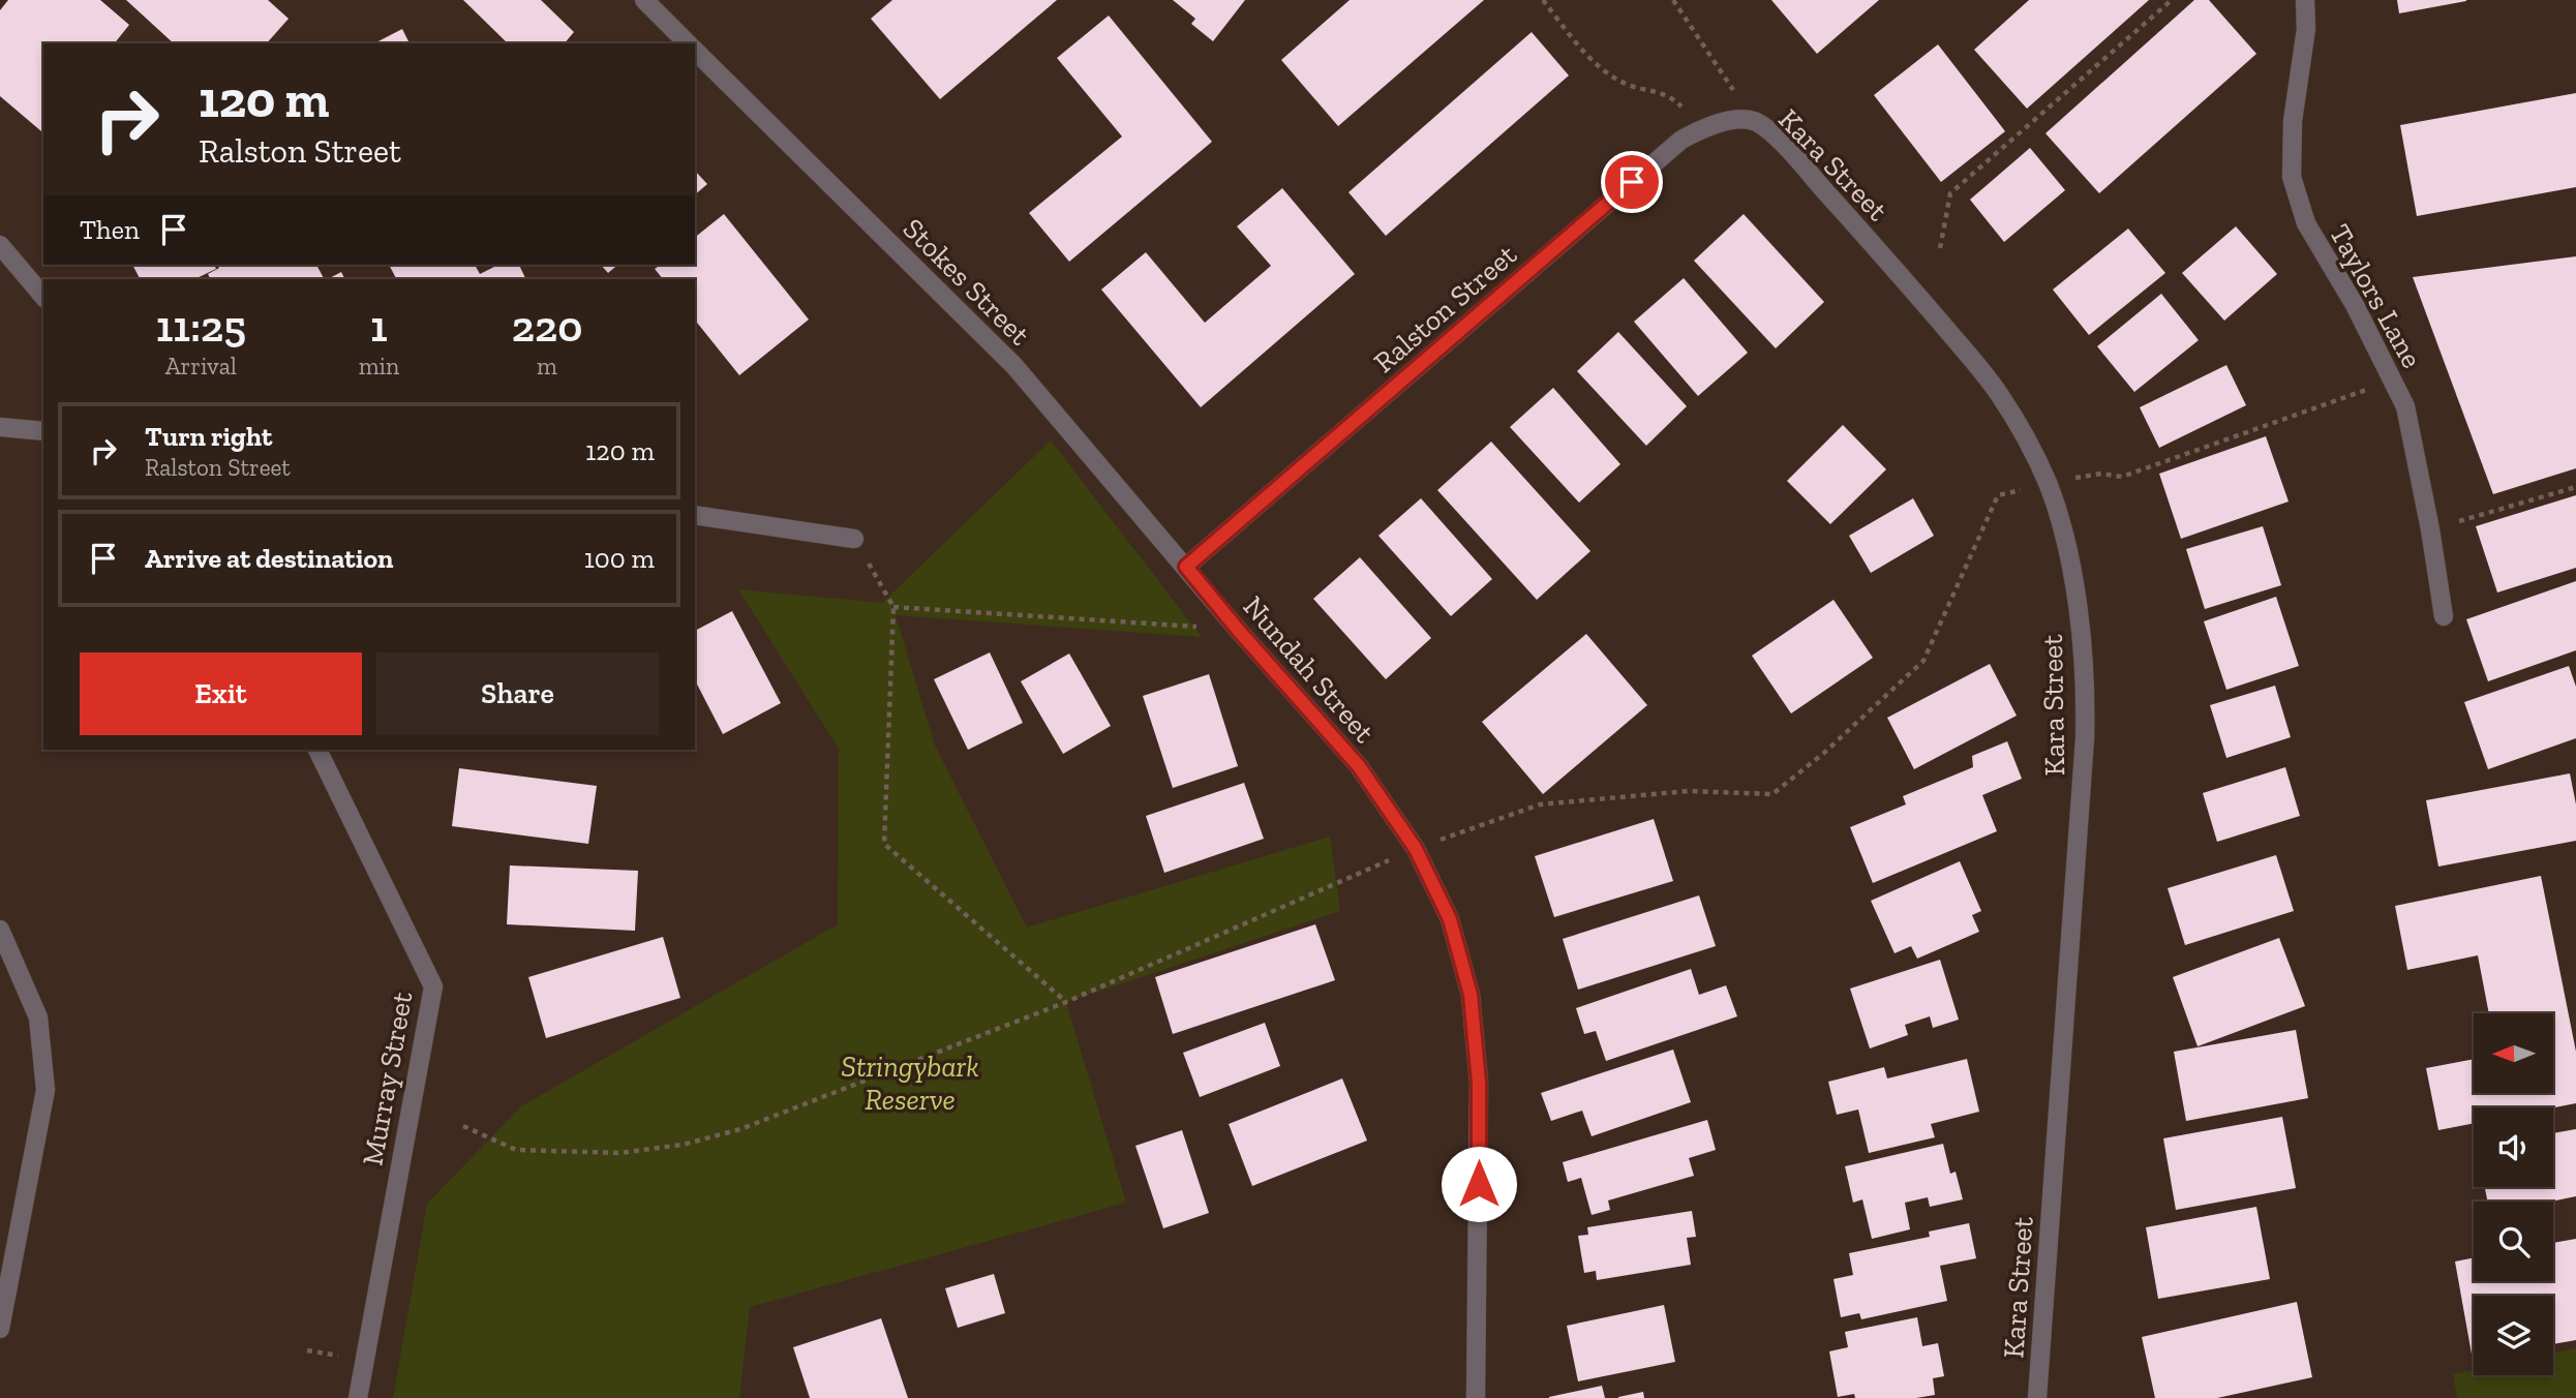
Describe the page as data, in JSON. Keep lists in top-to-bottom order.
{
  "streets": {
    "street": [
      "Kara Street",
      "Stokes Street",
      "Taylors Lane",
      "Ralston Street",
      "Nundah Street",
      "Murray Street"
    ]
  },
  "crossings": [
    ["Kara Street", "Ralston Street"],
    ["Stokes Street", "Ralston Street"],
    ["Stokes Street", "Nundah Street"],
    ["Ralston Street", "Nundah Street"]
  ],
  "parks": ["Stringybark Reserve"],
  "north": "left",
  "page": {
    "turn": ["120 m", "Ralston Street"],
    "then": "Then",
    "eta": [
      "11:25",
      "Arrival",
      "1",
      "min",
      "220",
      "m"
    ],
    "list": [
      {
        "name": "Turn right",
        "note": "Ralston Street",
        "value": "120 m"
      },
      {
        "name": "Arrive at destination",
        "value": "100 m"
      }
    ],
    "buttons": ["Exit", "Share"]
  }
}
